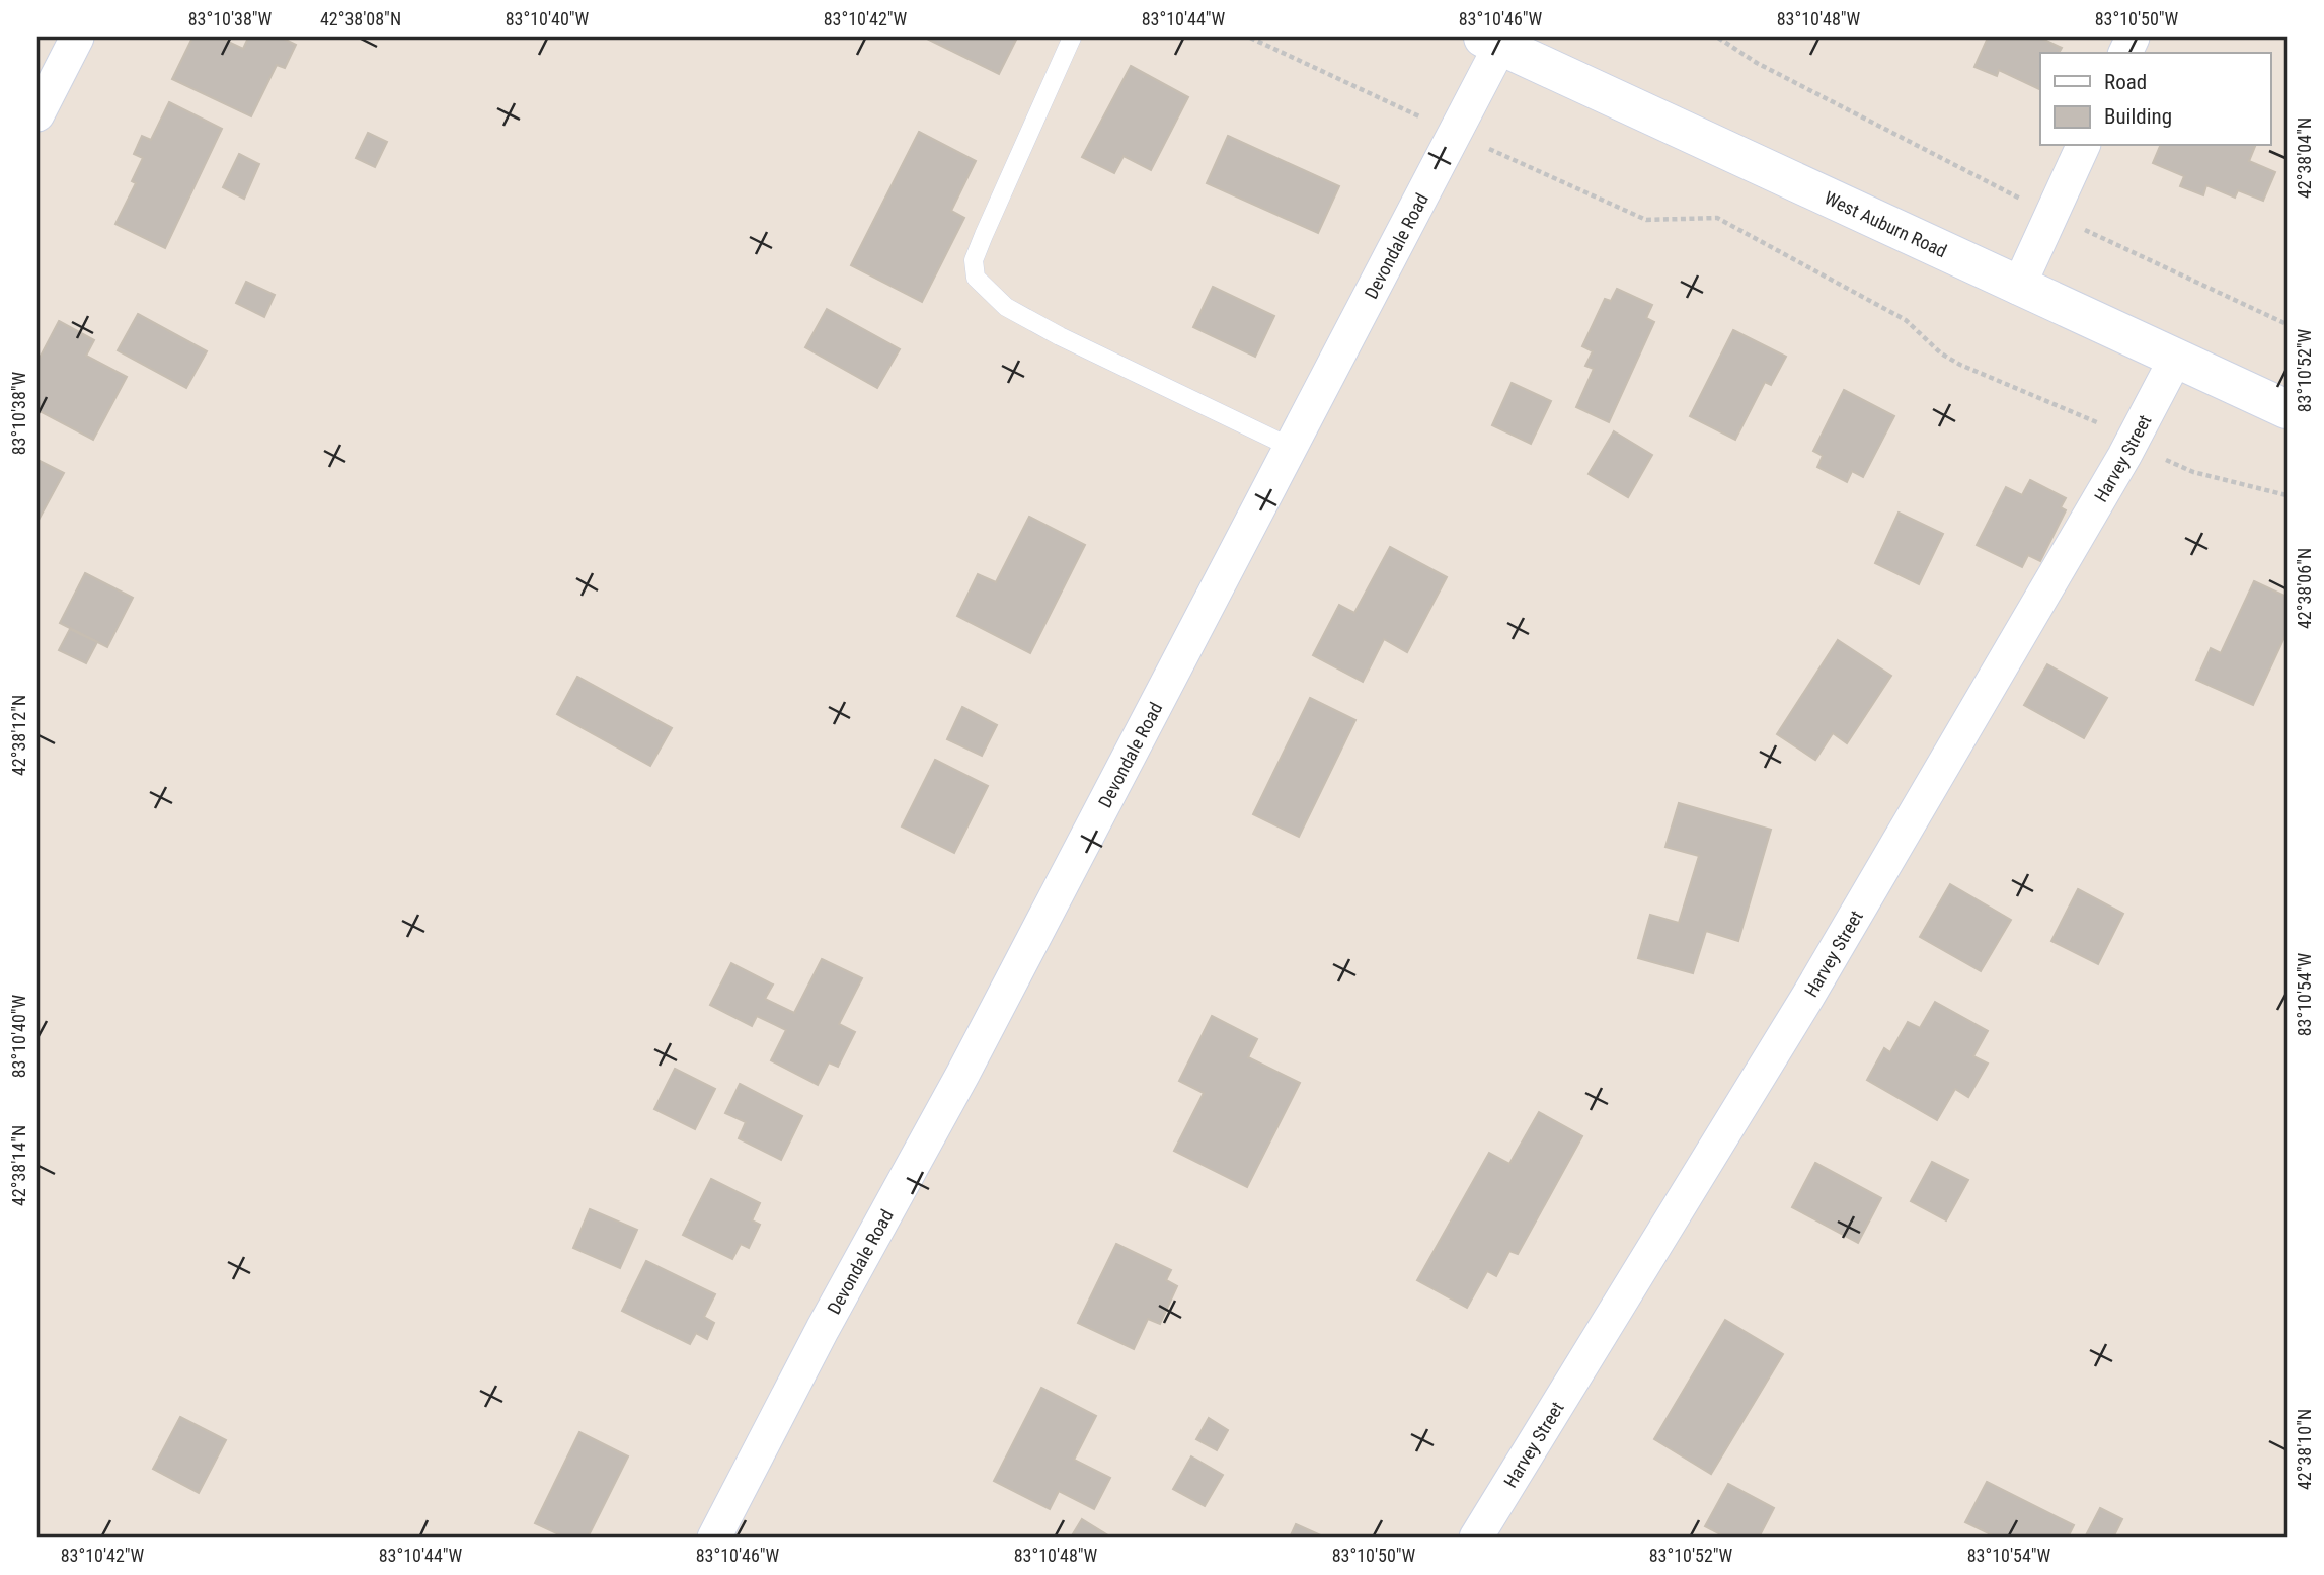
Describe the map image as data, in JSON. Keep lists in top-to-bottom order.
{
  "streets": {
    "main road": ["West Auburn Road"],
    "street": ["Devondale Road", "Harvey Street"]
  },
  "crossings": [
    ["West Auburn Road", "Devondale Road"],
    ["West Auburn Road", "Harvey Street"]
  ],
  "legend": ["Road", "Building"],
  "coordinates": [
    "83°10'38\"W",
    "42°38'08\"N",
    "83°10'40\"W",
    "83°10'42\"W",
    "83°10'44\"W",
    "83°10'46\"W",
    "83°10'48\"W",
    "83°10'50\"W",
    "42°38'04\"N",
    "83°10'52\"W",
    "42°38'06\"N",
    "42°38'12\"N",
    "83°10'54\"W",
    "42°38'14\"N",
    "42°38'10\"N"
  ]
}
